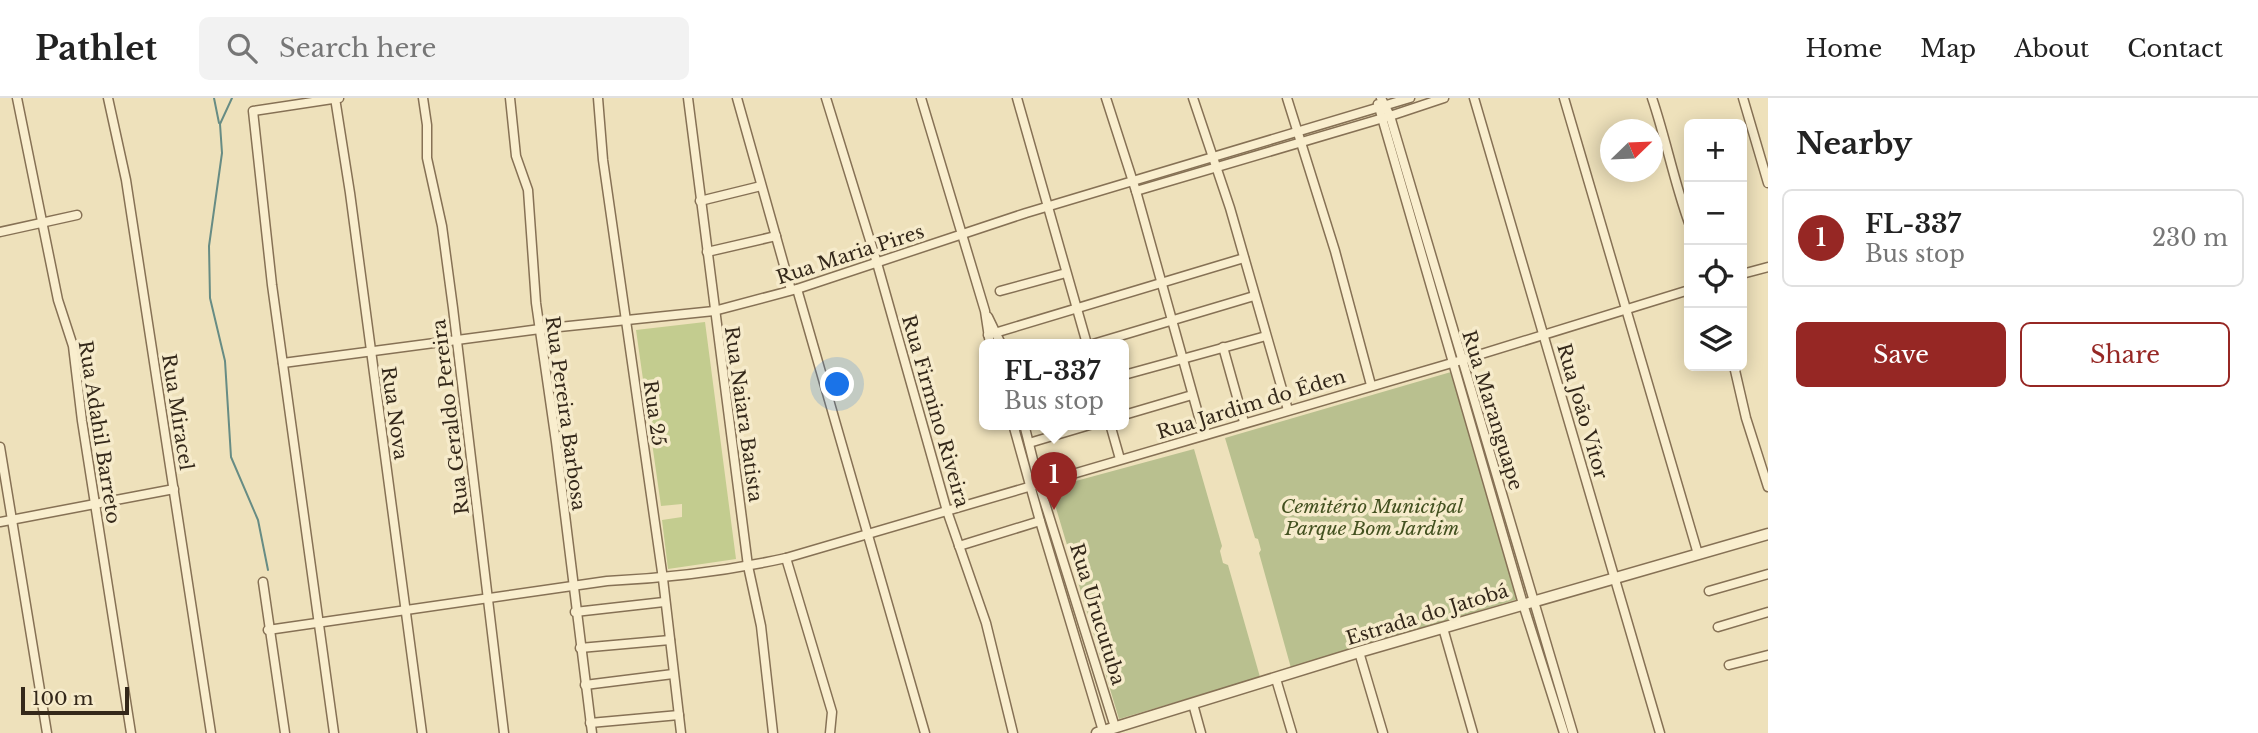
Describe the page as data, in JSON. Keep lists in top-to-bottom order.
{
  "streets": {
    "street": [
      "Rua Maria Pires",
      "Rua Jardim do Éden",
      "Rua Maranguape",
      "Rua Firmino Riveira",
      "Rua João Vítor",
      "Rua Miracel",
      "Rua Nova",
      "Rua Pereira Barbosa",
      "Rua 25",
      "Rua Naiara Batista",
      "Rua Geraldo Pereira",
      "Rua Adahil Barreto",
      "Rua Urucutuba",
      "Estrada do Jatobá"
    ]
  },
  "crossings": [
    ["Rua Maria Pires", "Rua Maranguape"],
    ["Rua Maria Pires", "Rua Firmino Riveira"],
    ["Rua Maria Pires", "Rua Nova"],
    ["Rua Maria Pires", "Rua Pereira Barbosa"],
    ["Rua Maria Pires", "Rua 25"],
    ["Rua Maria Pires", "Rua Naiara Batista"],
    ["Rua Maria Pires", "Rua Geraldo Pereira"],
    ["Rua Jardim do Éden", "Rua Maranguape"],
    ["Rua Jardim do Éden", "Rua Firmino Riveira"],
    ["Rua Jardim do Éden", "Rua João Vítor"],
    ["Rua Jardim do Éden", "Rua Nova"],
    ["Rua Jardim do Éden", "Rua Pereira Barbosa"],
    ["Rua Jardim do Éden", "Rua 25"],
    ["Rua Jardim do Éden", "Rua Naiara Batista"],
    ["Rua Jardim do Éden", "Rua Geraldo Pereira"],
    ["Rua Jardim do Éden", "Rua Urucutuba"],
    ["Rua Maranguape", "Estrada do Jatobá"],
    ["Rua João Vítor", "Estrada do Jatobá"],
    ["Rua Urucutuba", "Estrada do Jatobá"]
  ],
  "parks": ["Cemitério Municipal Parque Bom Jardim"],
  "scale_bar": "100 m",
  "north": "top right",
  "page": {
    "header": "Pathlet",
    "search": "Search here",
    "nav": [
      "Home",
      "Map",
      "About",
      "Contact"
    ],
    "heading": "Nearby",
    "map_buttons": ["+", "−"],
    "list": [
      {
        "mark": "1",
        "name": "FL-337",
        "note": "Bus stop",
        "value": "230 m"
      }
    ],
    "buttons": ["Save", "Share"],
    "popup": ["FL-337", "Bus stop"],
    "pins": "1",
    "scale": "100 m"
  }
}
